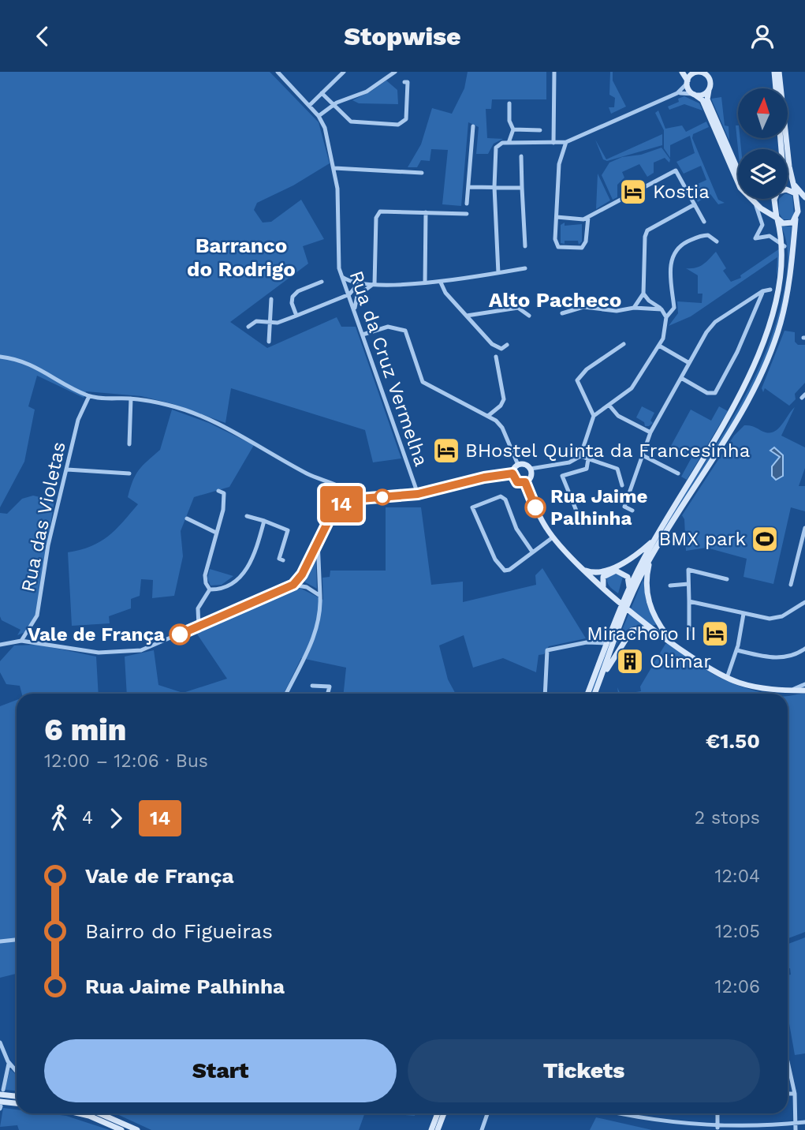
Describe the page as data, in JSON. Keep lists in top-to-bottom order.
{
  "streets": {
    "street": ["Rua da Cruz Vermelha", "Rua das Violetas"]
  },
  "districts": ["Barranco do Rodrigo", "Alto Pacheco"],
  "places": {
    "hotel": ["Kostia", "BHostel Quinta da Francesinha", "Mirachoro II"],
    "other": ["Rua Jaime Palhinha", "Vale de França"],
    "sports": ["BMX park"],
    "building": ["Olimar"]
  },
  "lines": ["bus line 14"],
  "north": "top",
  "page": {
    "header": "Stopwise",
    "on_map": "14",
    "heading": ["6 min", "12:00 – 12:06 · Bus", "€1.50"],
    "legs": ["4", "14", "2 stops"],
    "list": [
      {
        "name": "Vale de França",
        "value": "12:04"
      },
      {
        "name": "Bairro do Figueiras",
        "value": "12:05"
      },
      {
        "name": "Rua Jaime Palhinha",
        "value": "12:06"
      }
    ],
    "buttons": ["Start", "Tickets"]
  }
}
